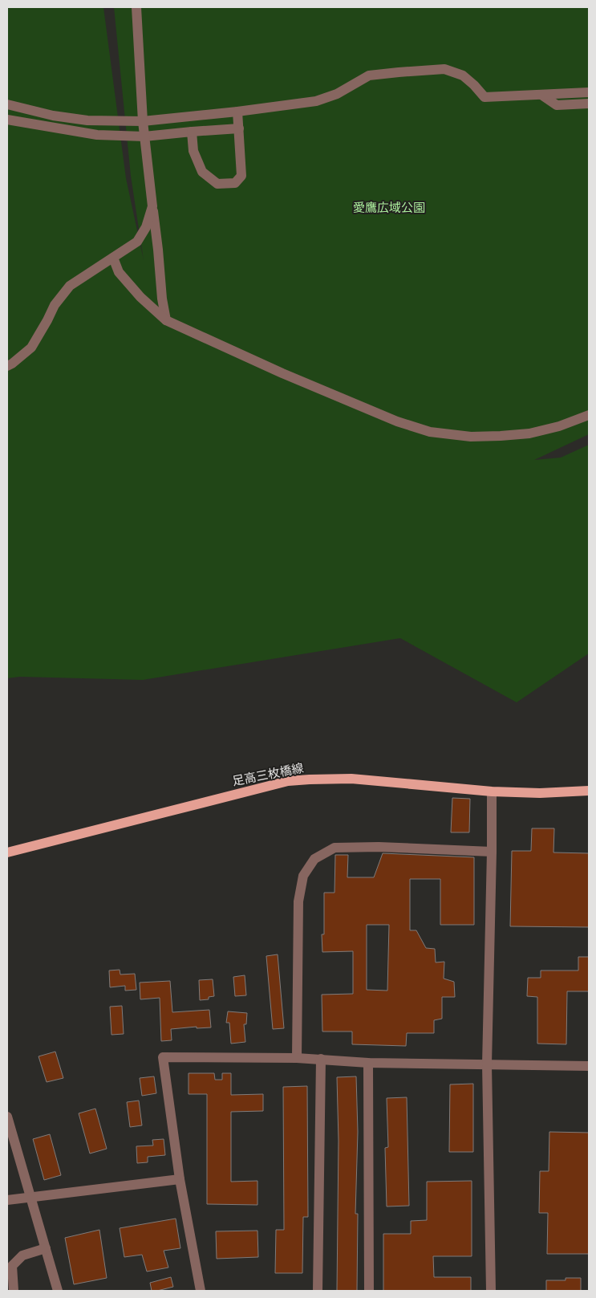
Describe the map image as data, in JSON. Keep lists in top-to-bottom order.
{
  "streets": {
    "main road": ["足高三枚橋線"]
  },
  "parks": ["愛鷹広域公園"]
}
